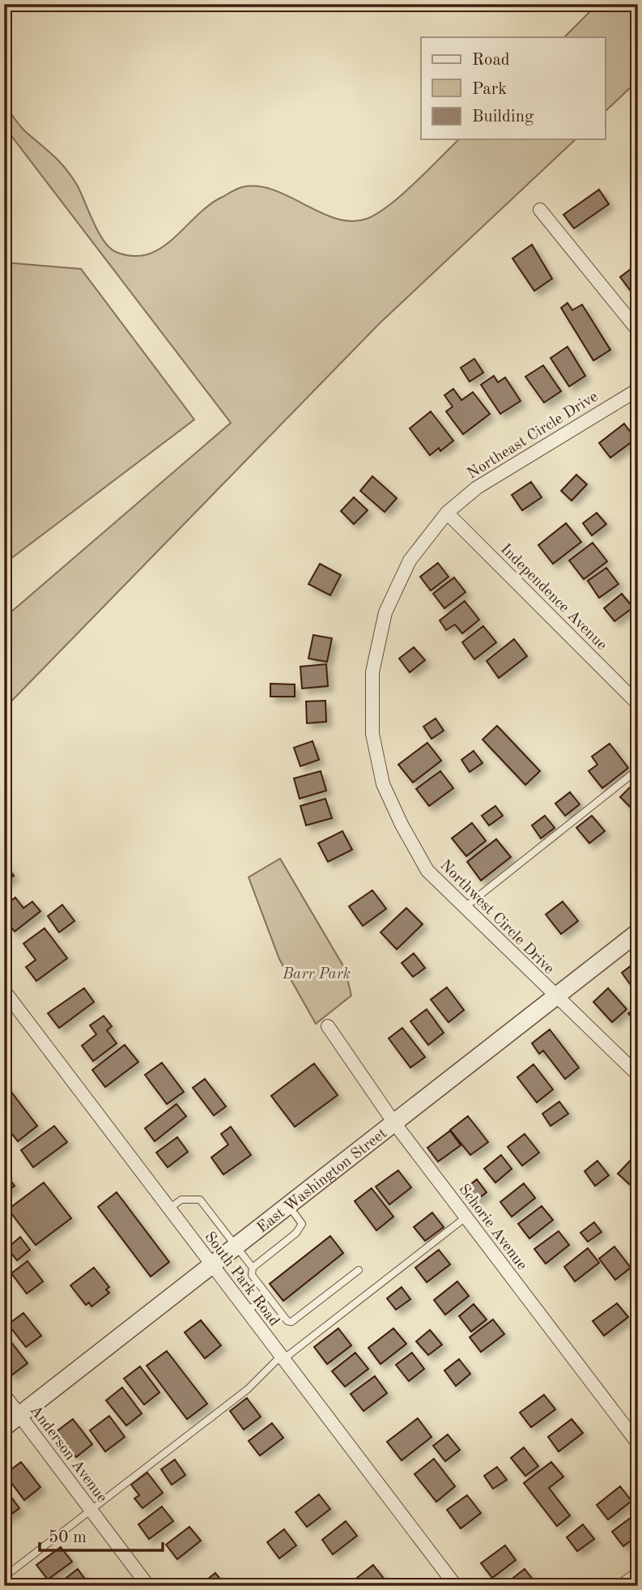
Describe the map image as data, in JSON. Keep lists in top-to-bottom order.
{
  "streets": {
    "street": [
      "Northeast Circle Drive",
      "Independence Avenue",
      "Northwest Circle Drive",
      "East Washington Street",
      "Schorie Avenue",
      "South Park Road",
      "Anderson Avenue"
    ]
  },
  "crossings": [
    ["Northeast Circle Drive", "Independence Avenue"],
    ["Northeast Circle Drive", "Northwest Circle Drive"],
    ["Independence Avenue", "Northwest Circle Drive"],
    ["Northwest Circle Drive", "East Washington Street"],
    ["East Washington Street", "Schorie Avenue"],
    ["East Washington Street", "South Park Road"],
    ["East Washington Street", "Anderson Avenue"]
  ],
  "parks": ["Barr Park"],
  "legend": ["Road", "Park", "Building"],
  "scale_bar": "50 m"
}
